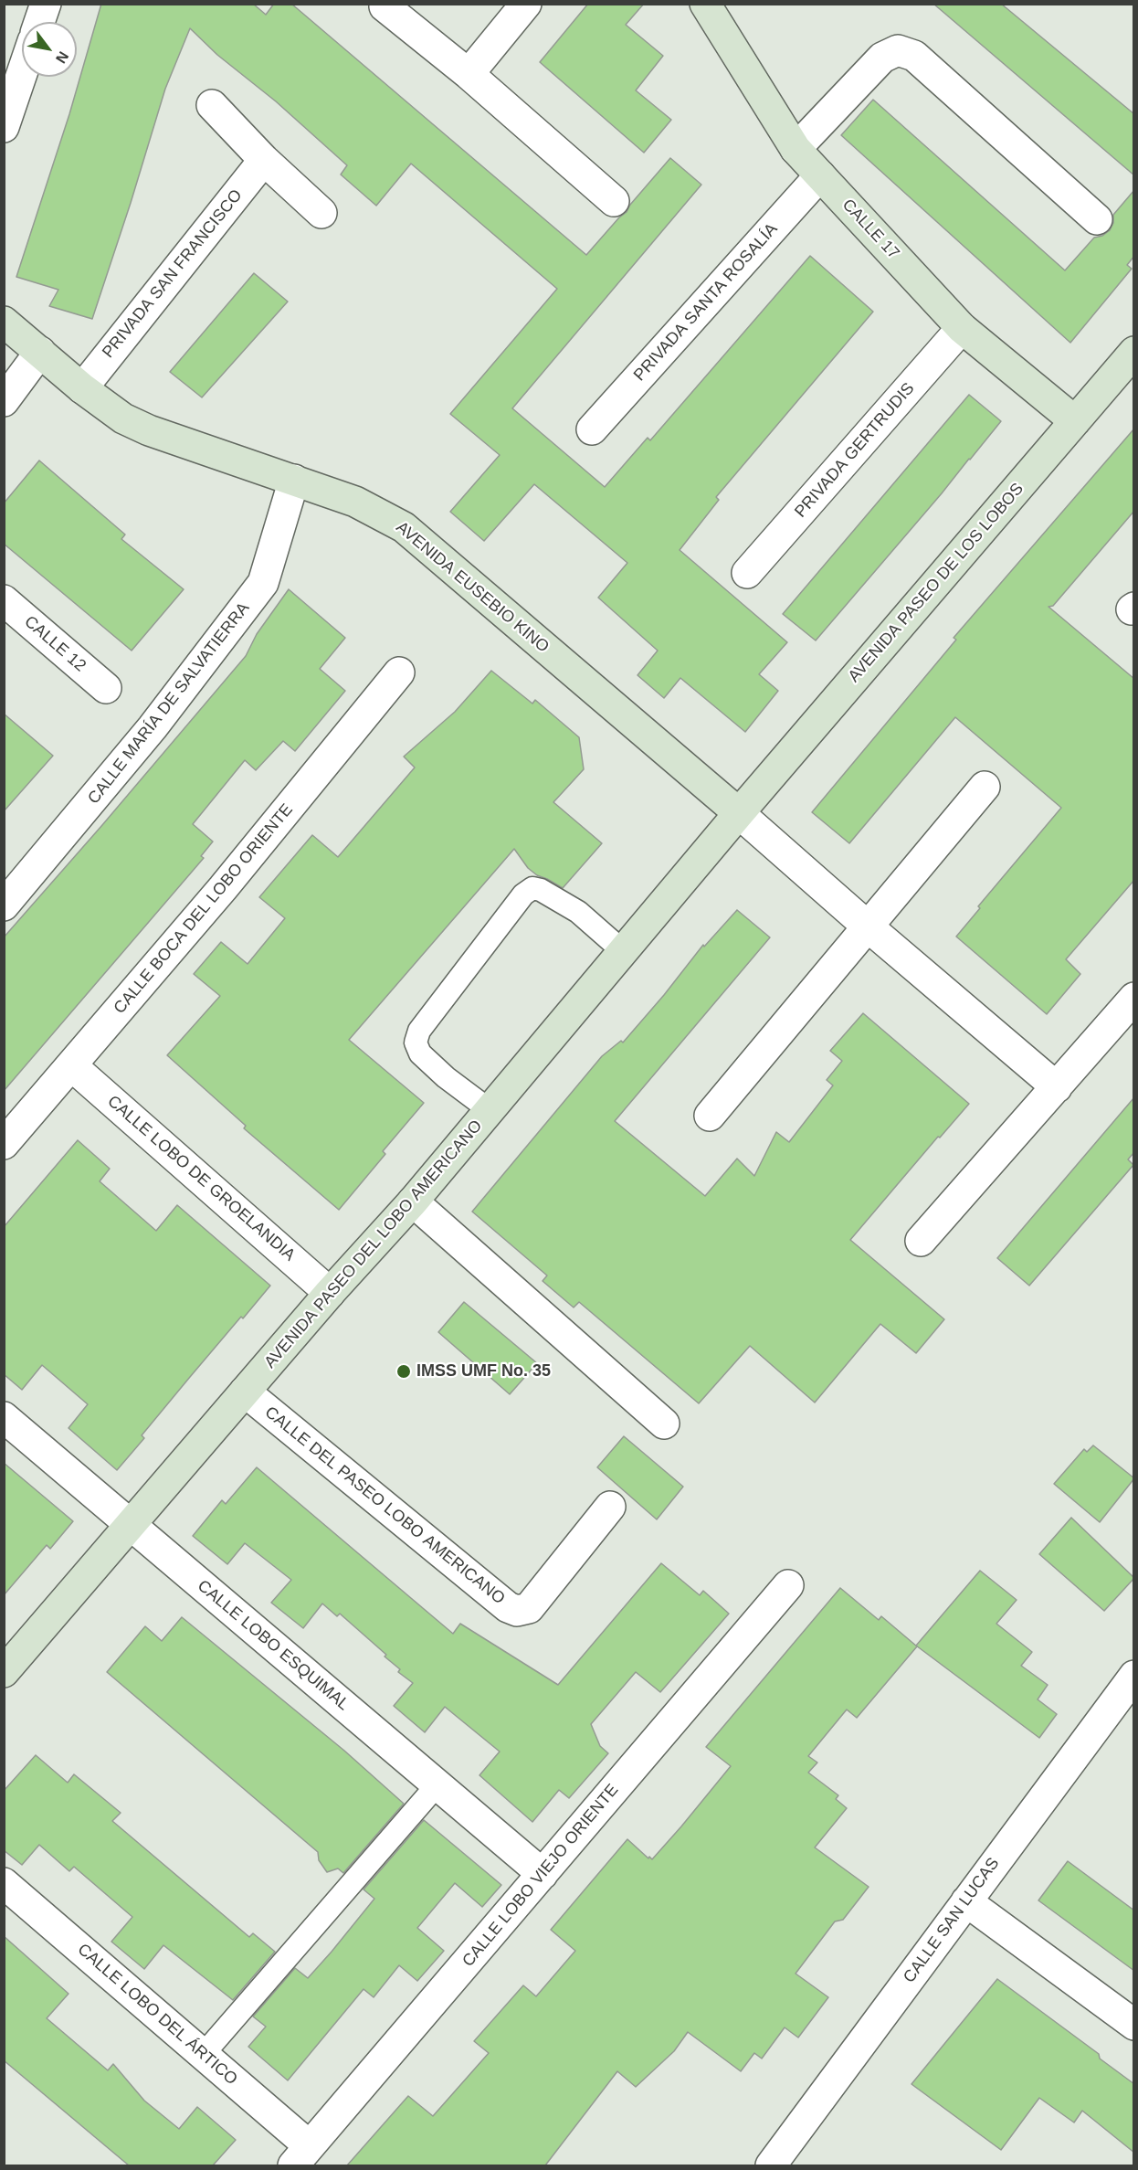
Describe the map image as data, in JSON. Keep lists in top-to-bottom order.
{
  "streets": {
    "street": [
      "CALLE 17",
      "PRIVADA SAN FRANCISCO",
      "PRIVADA SANTA ROSALÍA",
      "PRIVADA GERTRUDIS",
      "AVENIDA PASEO DE LOS LOBOS",
      "AVENIDA EUSEBIO KINO",
      "CALLE 12",
      "CALLE MARÍA DE SALVATIERRA",
      "CALLE BOCA DEL LOBO ORIENTE",
      "CALLE LOBO DE GROELANDIA",
      "AVENIDA PASEO DEL LOBO AMERICANO",
      "CALLE DEL PASEO LOBO AMERICANO",
      "CALLE LOBO ESQUIMAL",
      "CALLE LOBO VIEJO ORIENTE",
      "CALLE SAN LUCAS",
      "CALLE LOBO DEL ÁRTICO"
    ]
  },
  "crossings": [
    ["CALLE 17", "PRIVADA SANTA ROSALÍA"],
    ["CALLE 17", "PRIVADA GERTRUDIS"],
    ["CALLE 17", "AVENIDA PASEO DE LOS LOBOS"],
    ["PRIVADA SAN FRANCISCO", "AVENIDA EUSEBIO KINO"],
    ["AVENIDA PASEO DE LOS LOBOS", "AVENIDA EUSEBIO KINO"],
    ["AVENIDA PASEO DE LOS LOBOS", "AVENIDA PASEO DEL LOBO AMERICANO"],
    ["AVENIDA EUSEBIO KINO", "CALLE MARÍA DE SALVATIERRA"],
    ["AVENIDA EUSEBIO KINO", "AVENIDA PASEO DEL LOBO AMERICANO"],
    ["CALLE BOCA DEL LOBO ORIENTE", "CALLE LOBO DE GROELANDIA"],
    ["CALLE LOBO DE GROELANDIA", "AVENIDA PASEO DEL LOBO AMERICANO"],
    ["AVENIDA PASEO DEL LOBO AMERICANO", "CALLE DEL PASEO LOBO AMERICANO"],
    ["AVENIDA PASEO DEL LOBO AMERICANO", "CALLE LOBO ESQUIMAL"],
    ["CALLE LOBO ESQUIMAL", "CALLE LOBO VIEJO ORIENTE"],
    ["CALLE LOBO VIEJO ORIENTE", "CALLE LOBO DEL ÁRTICO"]
  ],
  "places": ["IMSS UMF No. 35"],
  "north": "bottom right"
}
